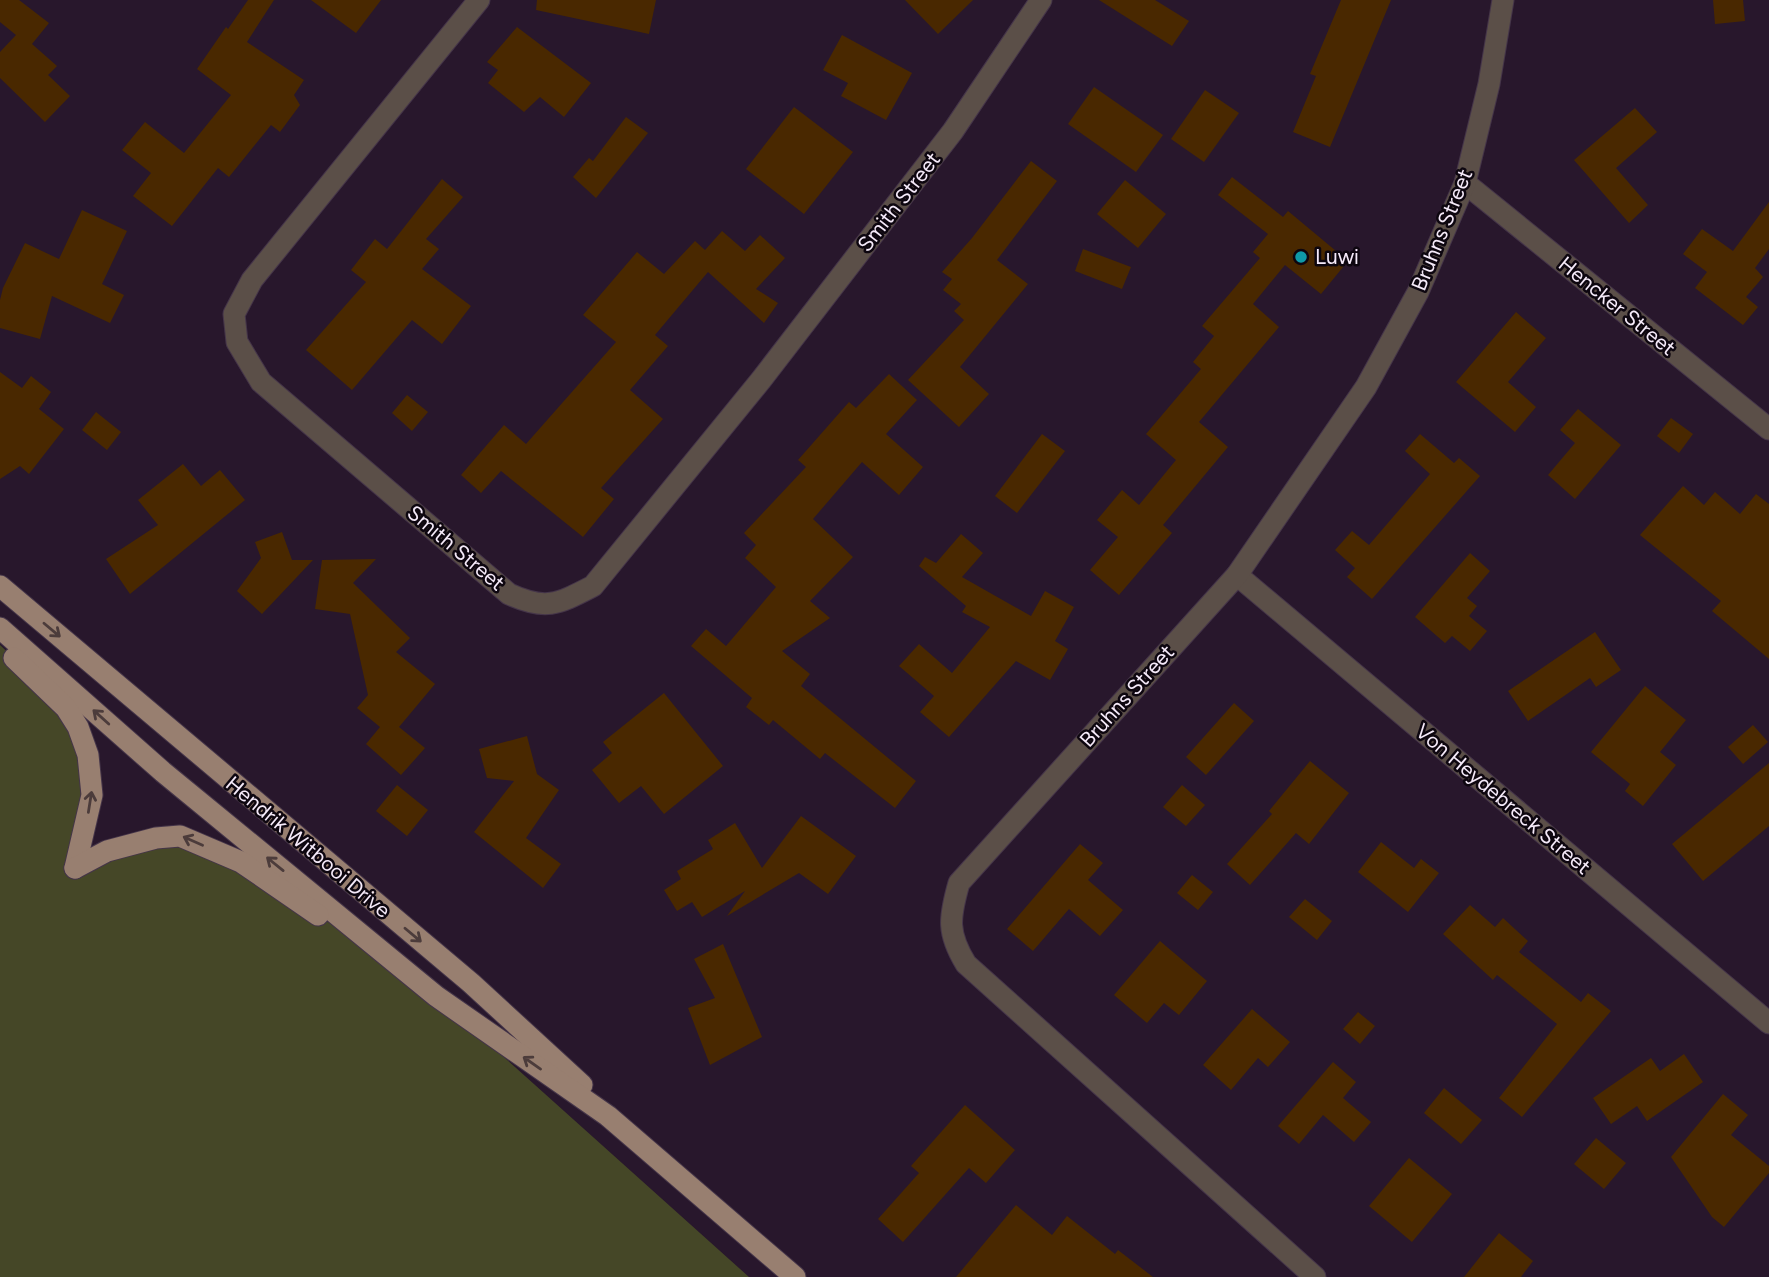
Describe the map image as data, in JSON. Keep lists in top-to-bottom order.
{
  "streets": {
    "main road": ["Hendrik Witbooi Drive"],
    "street": [
      "Smith Street",
      "Bruhns Street",
      "Hencker Street",
      "Von Heydebreck Street"
    ]
  },
  "crossings": [
    ["Bruhns Street", "Hencker Street"],
    ["Bruhns Street", "Von Heydebreck Street"]
  ],
  "places": ["Luwi"]
}
